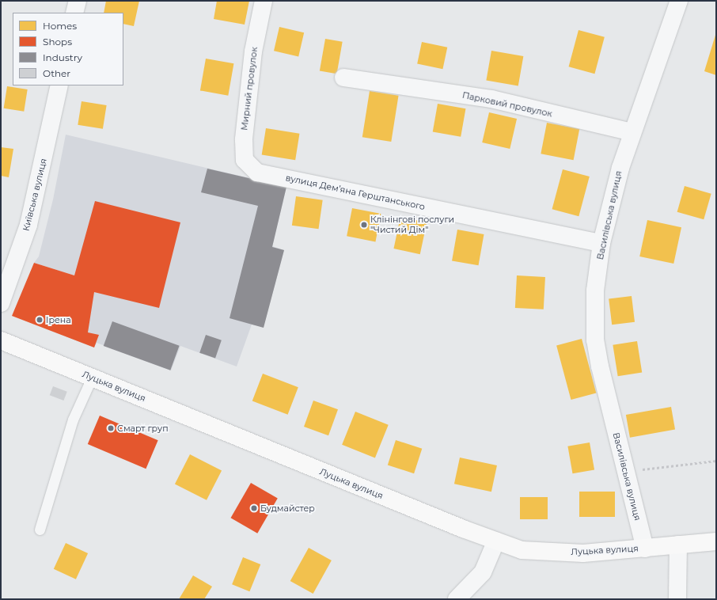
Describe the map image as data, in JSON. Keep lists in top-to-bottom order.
{
  "streets": {
    "main road": ["Луцька вулиця"],
    "street": [
      "Мирний провулок",
      "Парковий провулок",
      "вулиця Демʼяна Герштанського",
      "Київська вулиця",
      "Василівська вулиця"
    ]
  },
  "crossings": [
    ["Мирний провулок", "вулиця Демʼяна Герштанського"],
    ["Парковий провулок", "Василівська вулиця"],
    ["вулиця Демʼяна Герштанського", "Василівська вулиця"],
    ["Василівська вулиця", "Луцька вулиця"]
  ],
  "places": [
    "Клінінгові послуги \"Чистий Дім\"",
    "Ірена",
    "Смарт груп",
    "Будмайстер"
  ],
  "legend": [
    "Homes",
    "Shops",
    "Industry",
    "Other"
  ]
}
